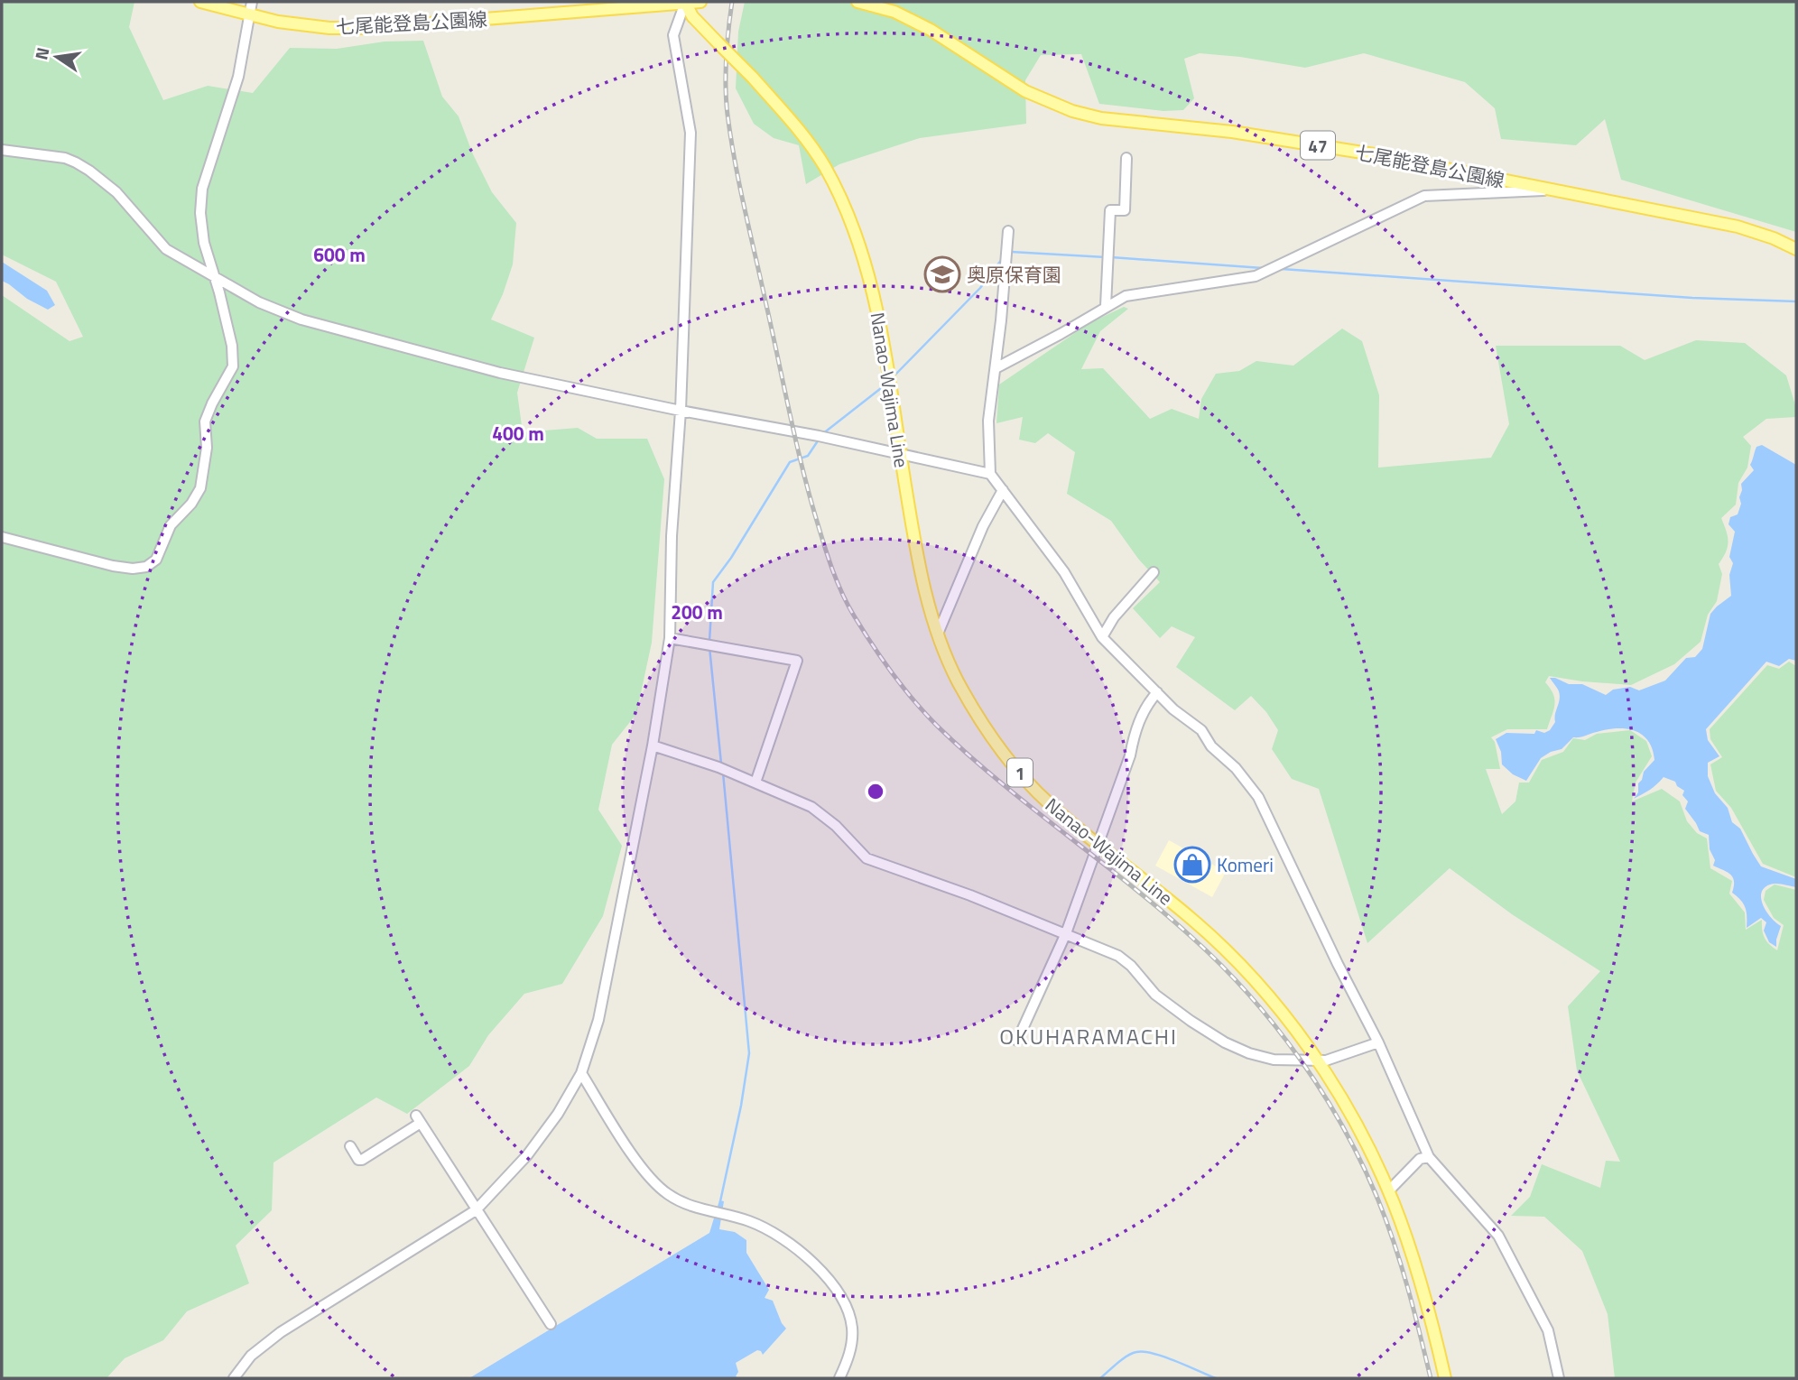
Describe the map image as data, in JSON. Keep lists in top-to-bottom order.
{
  "streets": {
    "main road": [
      "七尾能登島公園線",
      "47",
      "Nanao-Wajima Line",
      "1"
    ]
  },
  "crossings": [
    ["七尾能登島公園線", "Nanao-Wajima Line"]
  ],
  "districts": ["OKUHARAMACHI"],
  "places": {
    "school or university": ["奥原保育園"],
    "shop": ["Komeri"]
  },
  "north": "left",
  "rings": ["600 m", "400 m", "200 m"]
}
